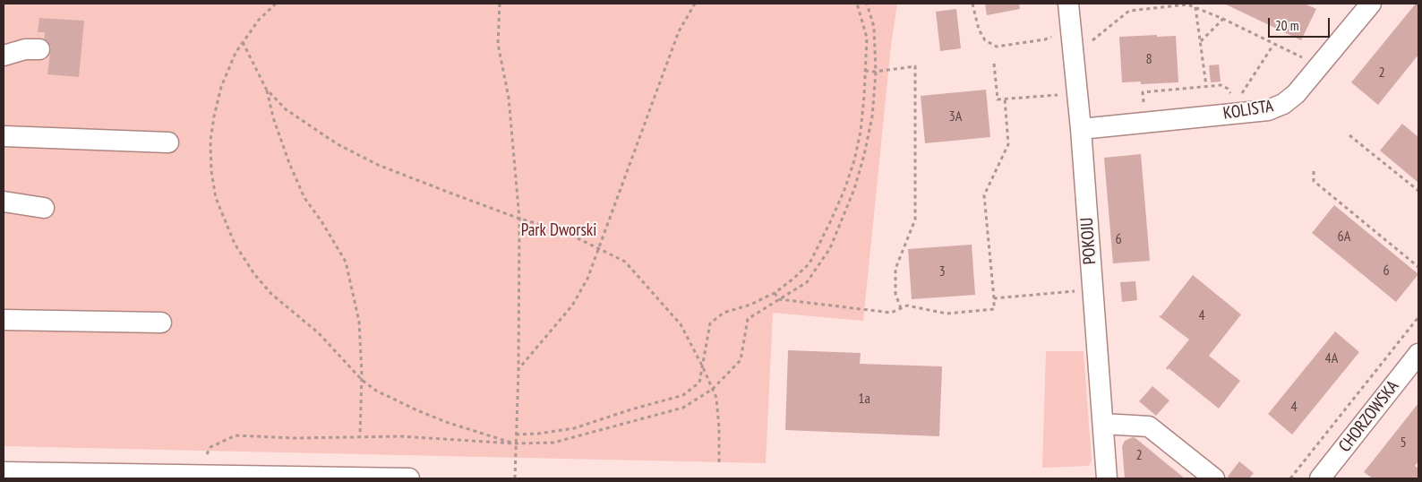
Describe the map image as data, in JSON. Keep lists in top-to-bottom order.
{
  "streets": {
    "street": ["KOLISTA", "POKOJU", "CHORZOWSKA"]
  },
  "crossings": [
    ["KOLISTA", "POKOJU"]
  ],
  "parks": ["Park Dworski"],
  "house_numbers": [
    "8",
    "2",
    "3A",
    "6A",
    "6",
    "6",
    "3",
    "4",
    "4A",
    "1a",
    "4",
    "5",
    "2"
  ],
  "scale_bar": "20 m"
}
